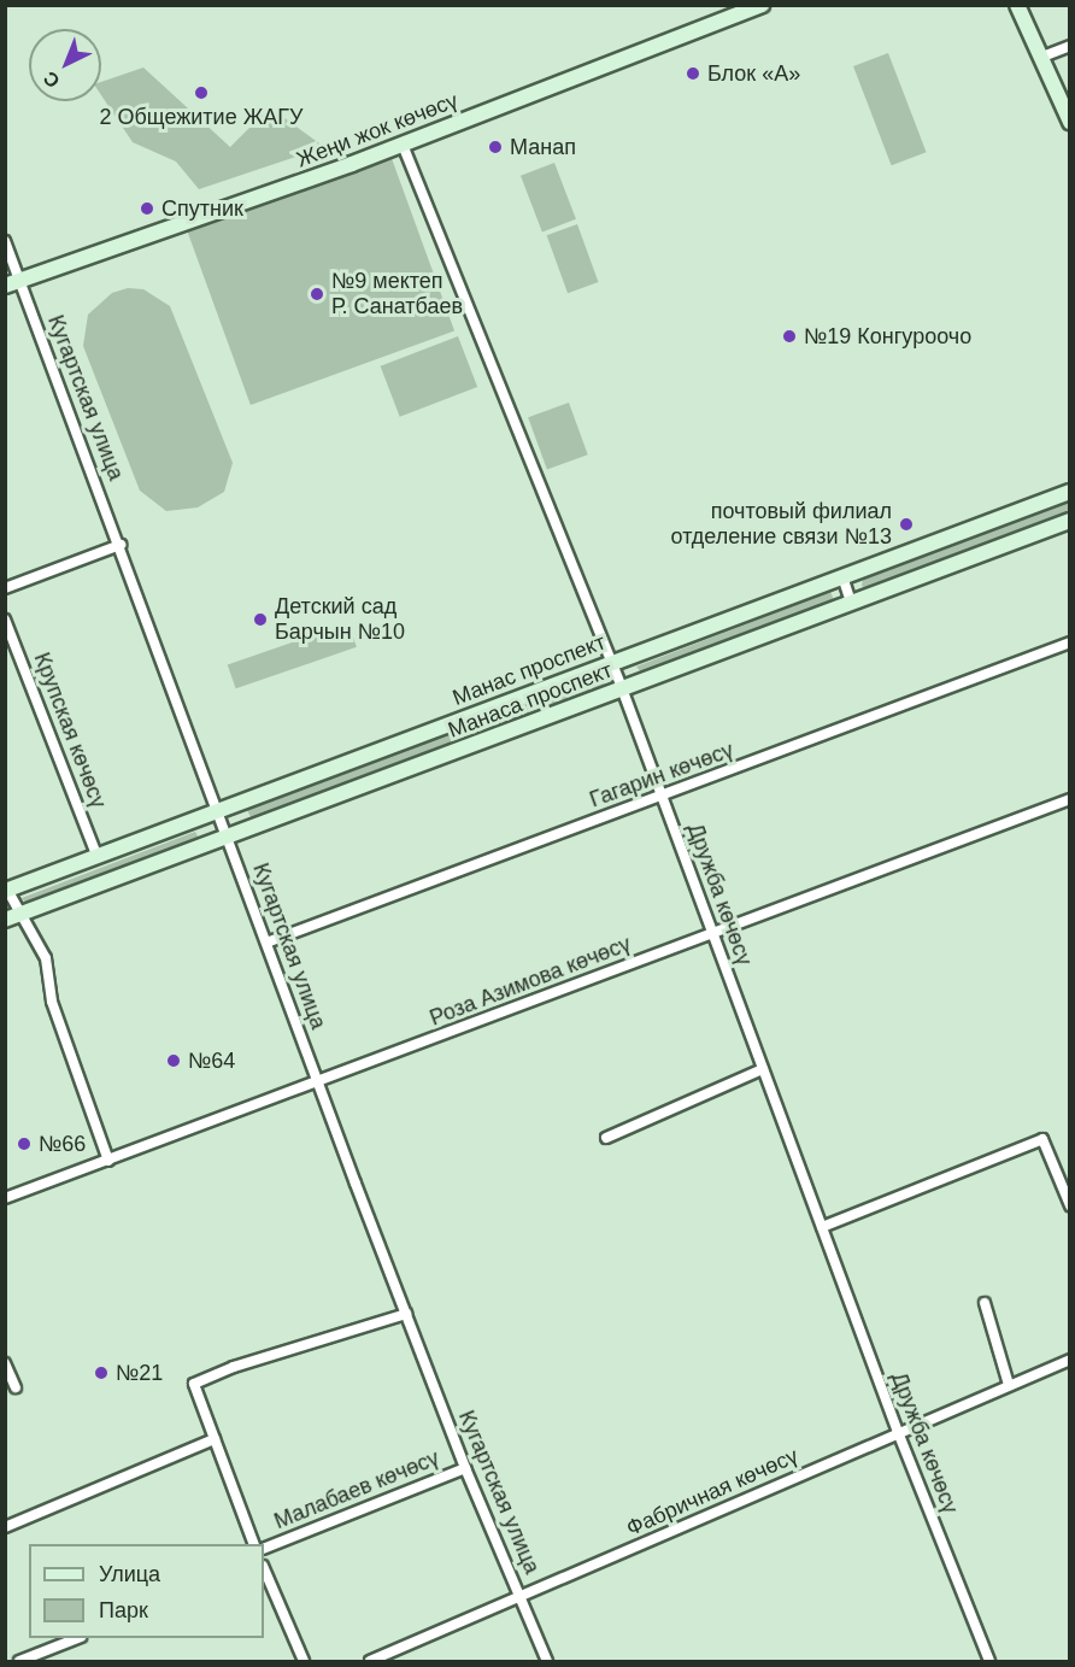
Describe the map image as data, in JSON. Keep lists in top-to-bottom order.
{
  "streets": {
    "main road": ["Жеңи жок көчөсү", "Манас проспект", "Манаса проспект"],
    "street": [
      "Кугартская улица",
      "Крупская көчөсү",
      "Гагарин көчөсү",
      "Дружба көчөсү",
      "Роза Азимова көчөсү",
      "Малабаев көчөсү",
      "Фабричная көчөсү"
    ]
  },
  "crossings": [
    ["Жеңи жок көчөсү", "Кугартская улица"],
    ["Жеңи жок көчөсү", "Дружба көчөсү"],
    ["Кугартская улица", "Манас проспект"],
    ["Кугартская улица", "Манаса проспект"],
    ["Кугартская улица", "Гагарин көчөсү"],
    ["Кугартская улица", "Роза Азимова көчөсү"],
    ["Кугартская улица", "Малабаев көчөсү"],
    ["Кугартская улица", "Фабричная көчөсү"],
    ["Манас проспект", "Крупская көчөсү"],
    ["Манас проспект", "Дружба көчөсү"],
    ["Манаса проспект", "Дружба көчөсү"],
    ["Гагарин көчөсү", "Дружба көчөсү"],
    ["Дружба көчөсү", "Роза Азимова көчөсү"],
    ["Дружба көчөсү", "Фабричная көчөсү"]
  ],
  "places": [
    "Блок «А»",
    "2 Общежитие ЖАГУ",
    "Манап",
    "Спутник",
    "№9 мектеп Р. Санатбаев",
    "№19 Конгуроочо",
    "почтовый филиал отделение связи №13",
    "Детский сад Барчын №10",
    "№64",
    "№66",
    "№21"
  ],
  "legend": ["Улица", "Парк"],
  "north": "bottom left"
}
